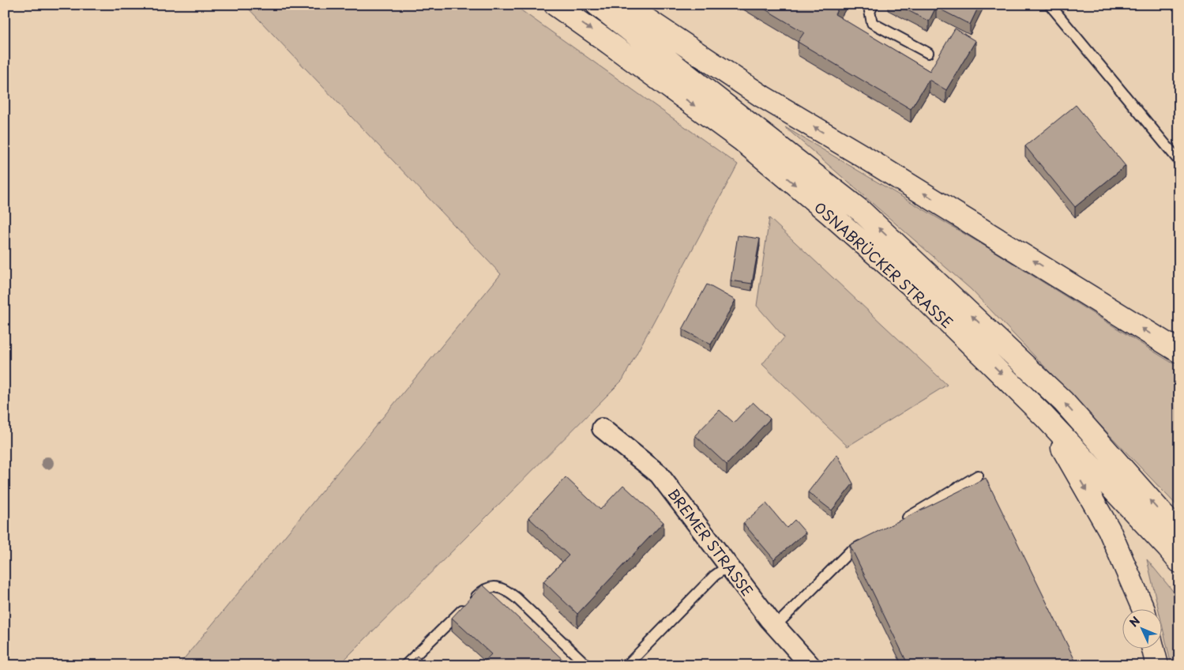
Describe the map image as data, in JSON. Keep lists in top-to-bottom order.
{
  "streets": {
    "highway": ["OSNABRÜCKER STRASSE"],
    "street": ["BREMER STRASSE"]
  },
  "north": "top left"
}
